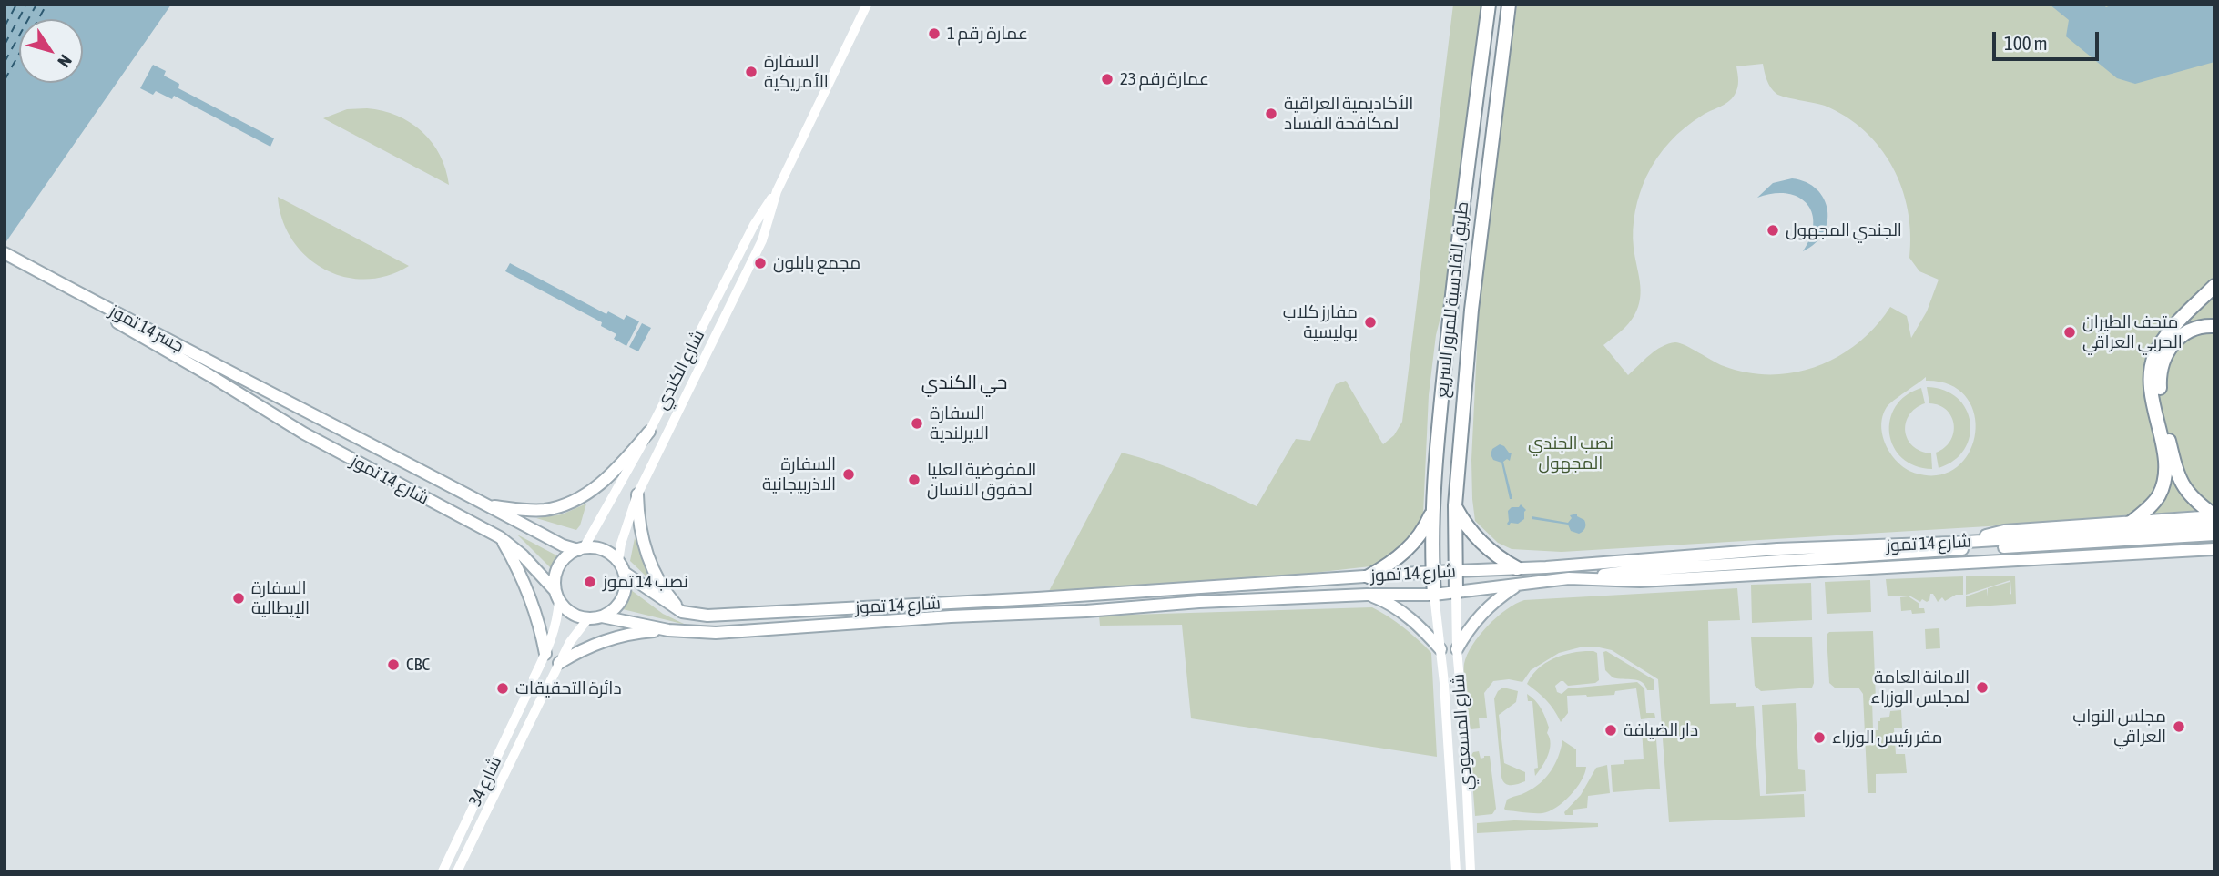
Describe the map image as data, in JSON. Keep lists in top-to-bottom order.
{
  "streets": {
    "highway": ["طريق القادسية للمرور السريع"],
    "main road": [
      "جسر 14 تموز",
      "شارع الكندي",
      "شارع 14 تموز",
      "شارع المسعودي",
      "شارع 34"
    ]
  },
  "crossings": [
    ["طريق القادسية للمرور السريع", "شارع 14 تموز"],
    ["طريق القادسية للمرور السريع", "شارع المسعودي"],
    ["جسر 14 تموز", "شارع 14 تموز"],
    ["شارع الكندي", "شارع 14 تموز"],
    ["شارع 14 تموز", "شارع المسعودي"]
  ],
  "districts": ["حي الكندي"],
  "parks": ["نصب الجندي المجهول"],
  "places": [
    "عمارة رقم 1",
    "السفارة الأمريكية",
    "عمارة رقم 23",
    "الأكاديمية العراقية لمكافحة الفساد",
    "الجندي المجهول",
    "مجمع بابلون",
    "مفارز كلاب بوليسية",
    "متحف الطيران الحربي العراقي",
    "السفارة الايرلندية",
    "السفارة الاذربيجانية",
    "المفوضية العليا لحقوق الانسان",
    "نصب 14 تموز",
    "السفارة الإيطالية",
    "CBC",
    "الامانة العامة لمجلس الوزراء",
    "دائرة التحقيقات",
    "مجلس النواب العراقي",
    "دار الضيافة",
    "مقر رئيس الوزراء"
  ],
  "scale_bar": "100 m",
  "north": "bottom right"
}
